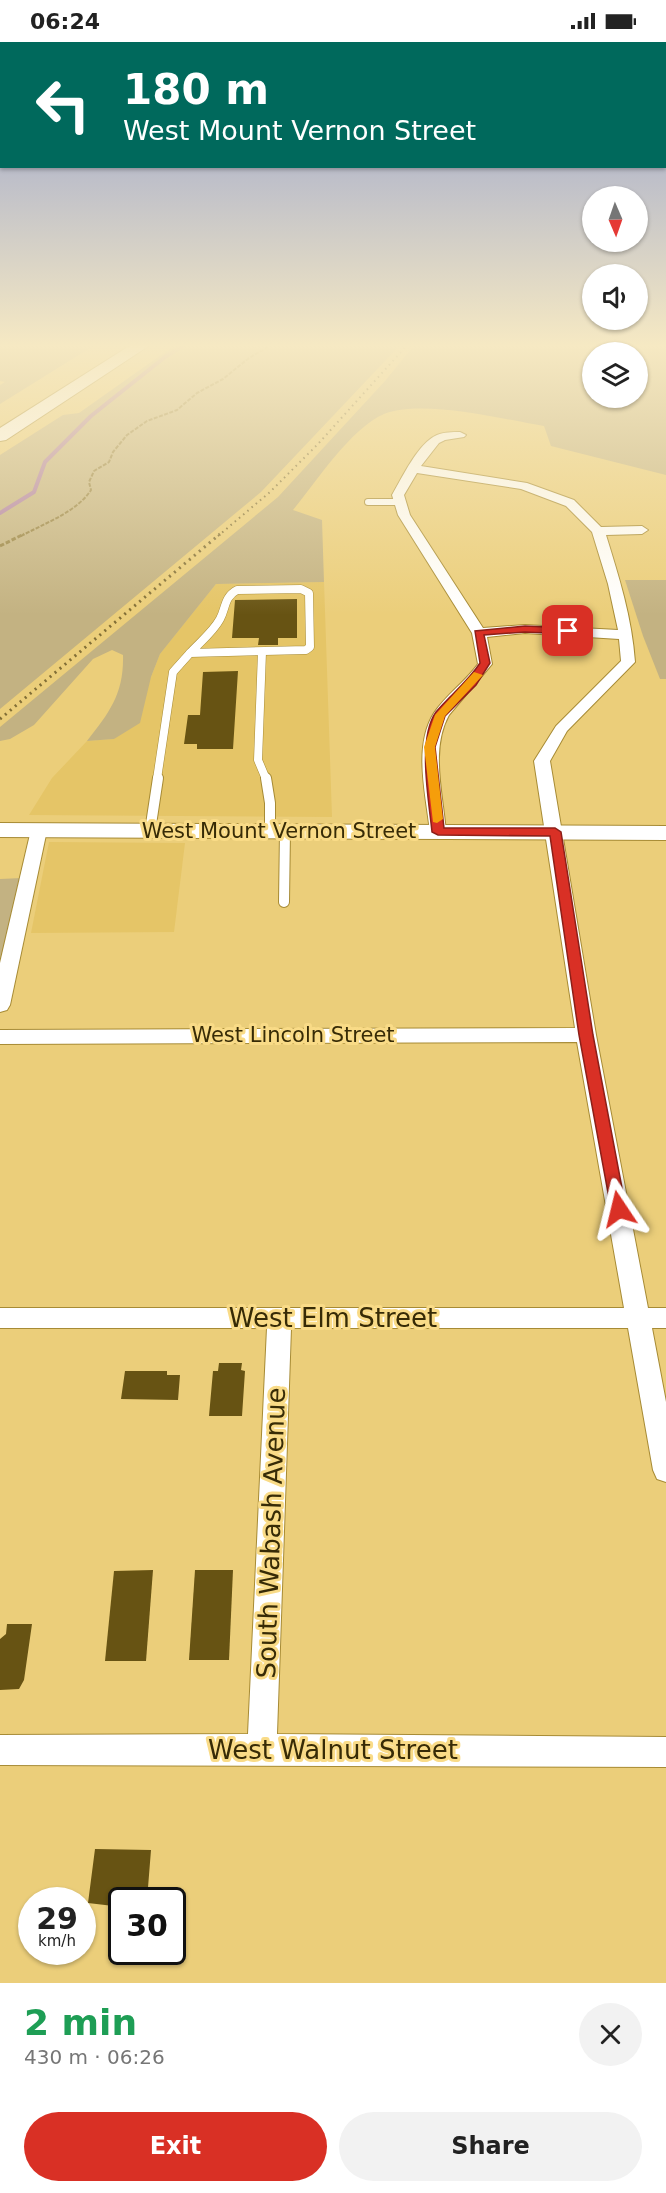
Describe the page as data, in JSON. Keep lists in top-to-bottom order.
{
  "streets": {
    "street": [
      "West Mount Vernon Street",
      "West Lincoln Street",
      "West Elm Street",
      "South Wabash Avenue",
      "West Walnut Street"
    ]
  },
  "crossings": [
    ["West Elm Street", "South Wabash Avenue"],
    ["South Wabash Avenue", "West Walnut Street"]
  ],
  "north": "bottom",
  "page": {
    "status": "06:24",
    "turn": ["180 m", "West Mount Vernon Street"],
    "speed": "29 km/h",
    "limit": "30",
    "heading": ["2 min", "430 m · 06:26"],
    "buttons": ["Exit", "Share"]
  }
}
